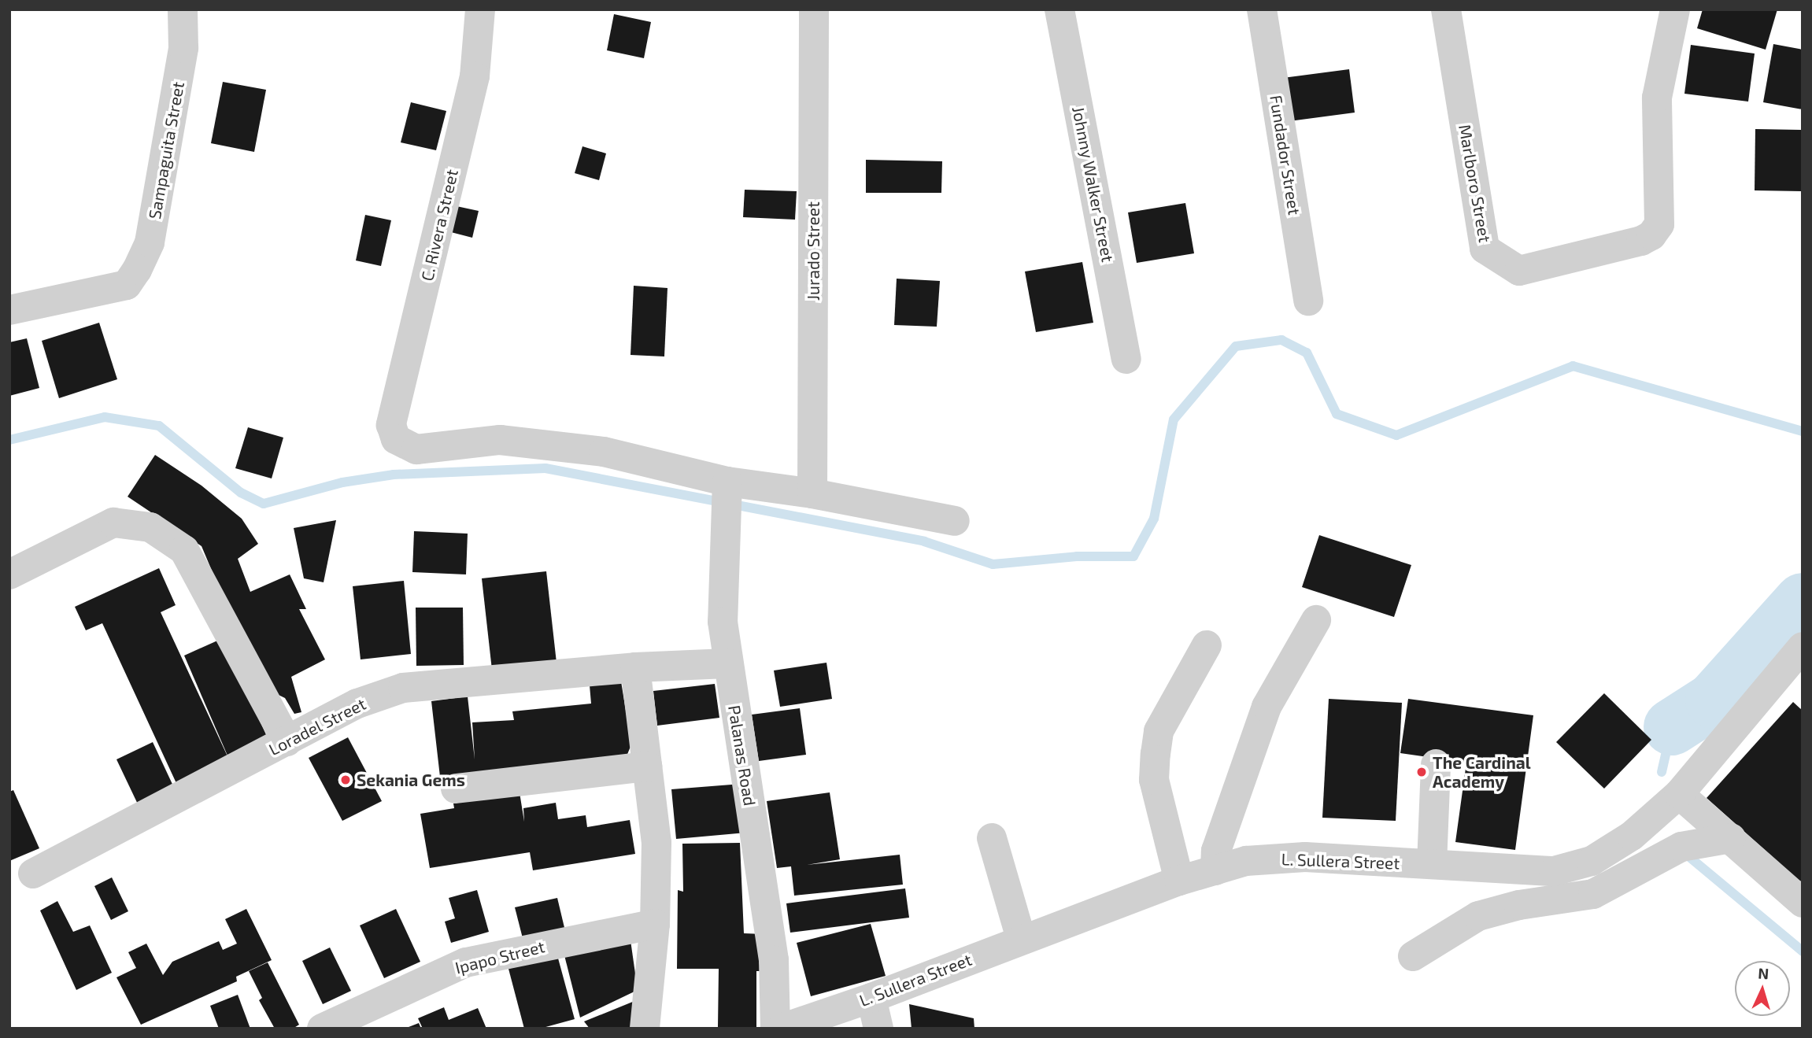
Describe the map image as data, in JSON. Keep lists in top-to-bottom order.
{
  "streets": {
    "street": [
      "Sampaguita Street",
      "Fundador Street",
      "Marlboro Street",
      "Johnny Walker Street",
      "C. Rivera Street",
      "Jurado Street",
      "Loradel Street",
      "Palanas Road",
      "L. Sullera Street",
      "Ipapo Street"
    ]
  },
  "crossings": [
    ["C. Rivera Street", "Palanas Road"],
    ["Loradel Street", "Palanas Road"]
  ],
  "places": ["The Cardinal Academy", "Sekania Gems"],
  "north": "top"
}
